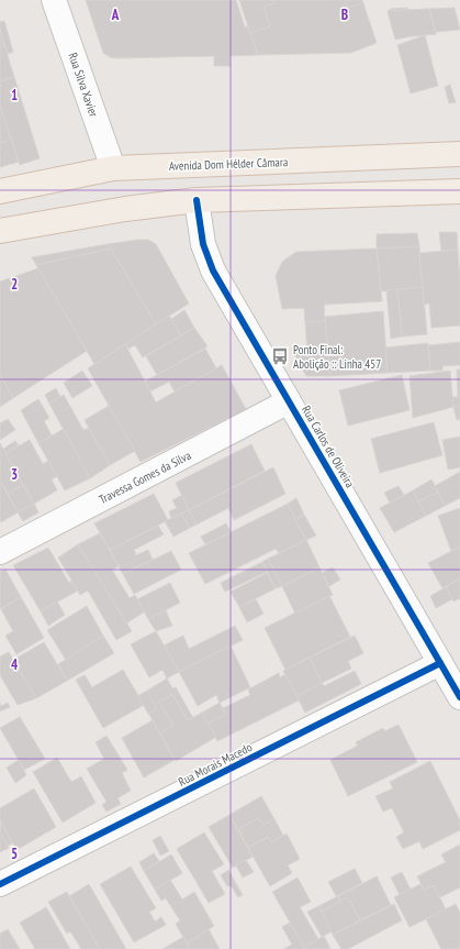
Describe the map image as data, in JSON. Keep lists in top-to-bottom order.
{
  "streets": {
    "main road": ["Avenida Dom Hélder Câmara"],
    "street": [
      "Rua Silva Xavier",
      "Rua Carlos de Oliveira",
      "Travessa Gomes da Silva",
      "Rua Morais Macedo"
    ]
  },
  "crossings": [
    ["Rua Silva Xavier", "Avenida Dom Hélder Câmara"],
    ["Rua Carlos de Oliveira", "Travessa Gomes da Silva"],
    ["Rua Carlos de Oliveira", "Rua Morais Macedo"]
  ],
  "places": {
    "bus stop": ["Ponto Final: Abolição :: Linha 457"]
  },
  "grid": {
    "columns": ["A", "B"],
    "rows": [
      "1",
      "2",
      "3",
      "4",
      "5"
    ]
  }
}
